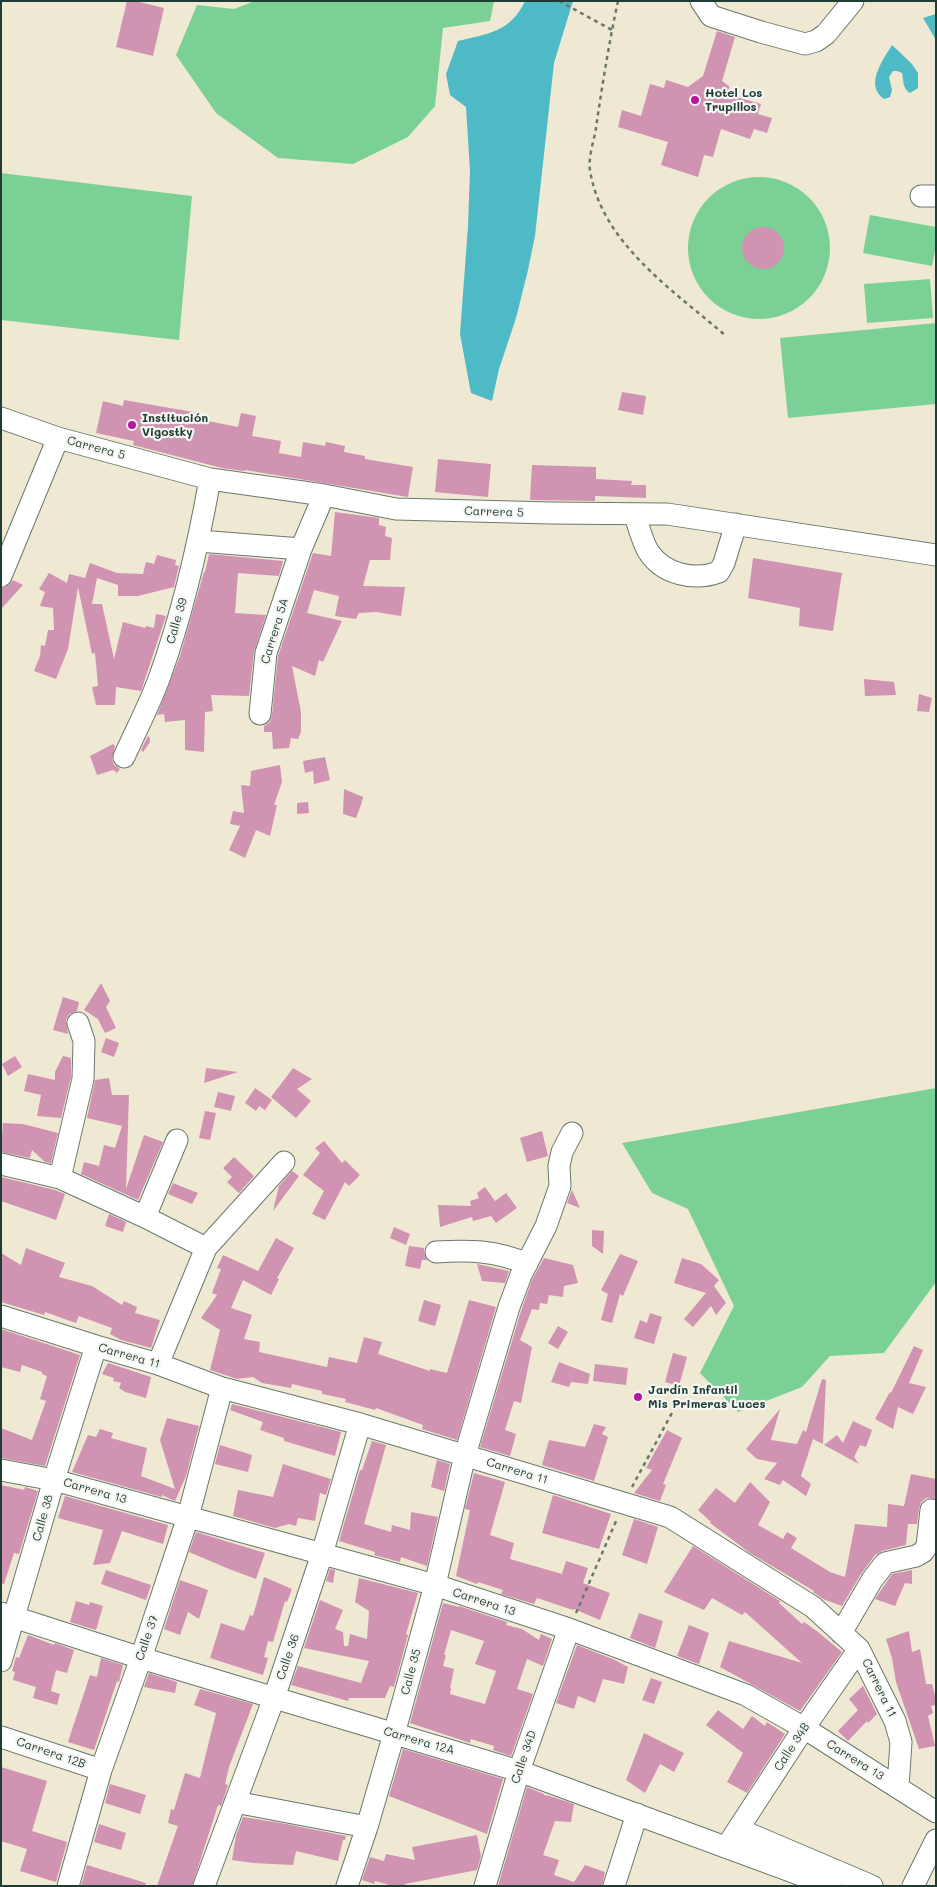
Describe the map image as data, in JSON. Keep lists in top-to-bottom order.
{
  "streets": {
    "street": [
      "Carrera 5",
      "Calle 39",
      "Carrera 5A",
      "Carrera 11",
      "Carrera 13",
      "Calle 38",
      "Calle 37",
      "Calle 36",
      "Calle 35",
      "Carrera 12A",
      "Calle 34B",
      "Carrera 12B",
      "Calle 34D"
    ]
  },
  "crossings": [
    ["Carrera 5", "Calle 39"],
    ["Carrera 5", "Carrera 5A"],
    ["Carrera 11", "Carrera 13"],
    ["Carrera 11", "Calle 38"],
    ["Carrera 11", "Calle 37"],
    ["Carrera 11", "Calle 36"],
    ["Carrera 11", "Calle 35"],
    ["Carrera 11", "Calle 34B"],
    ["Carrera 13", "Calle 38"],
    ["Carrera 13", "Calle 37"],
    ["Carrera 13", "Calle 36"],
    ["Carrera 13", "Calle 35"],
    ["Carrera 13", "Calle 34B"],
    ["Carrera 13", "Calle 34D"],
    ["Calle 38", "Carrera 12A"],
    ["Calle 37", "Carrera 12A"],
    ["Calle 37", "Carrera 12B"],
    ["Calle 36", "Carrera 12A"],
    ["Calle 35", "Carrera 12A"],
    ["Carrera 12A", "Calle 34B"],
    ["Carrera 12A", "Calle 34D"]
  ],
  "places": ["Hotel Los Trupillos", "Institución Vigostky", "Jardín Infantil Mis Primeras Luces"]
}
